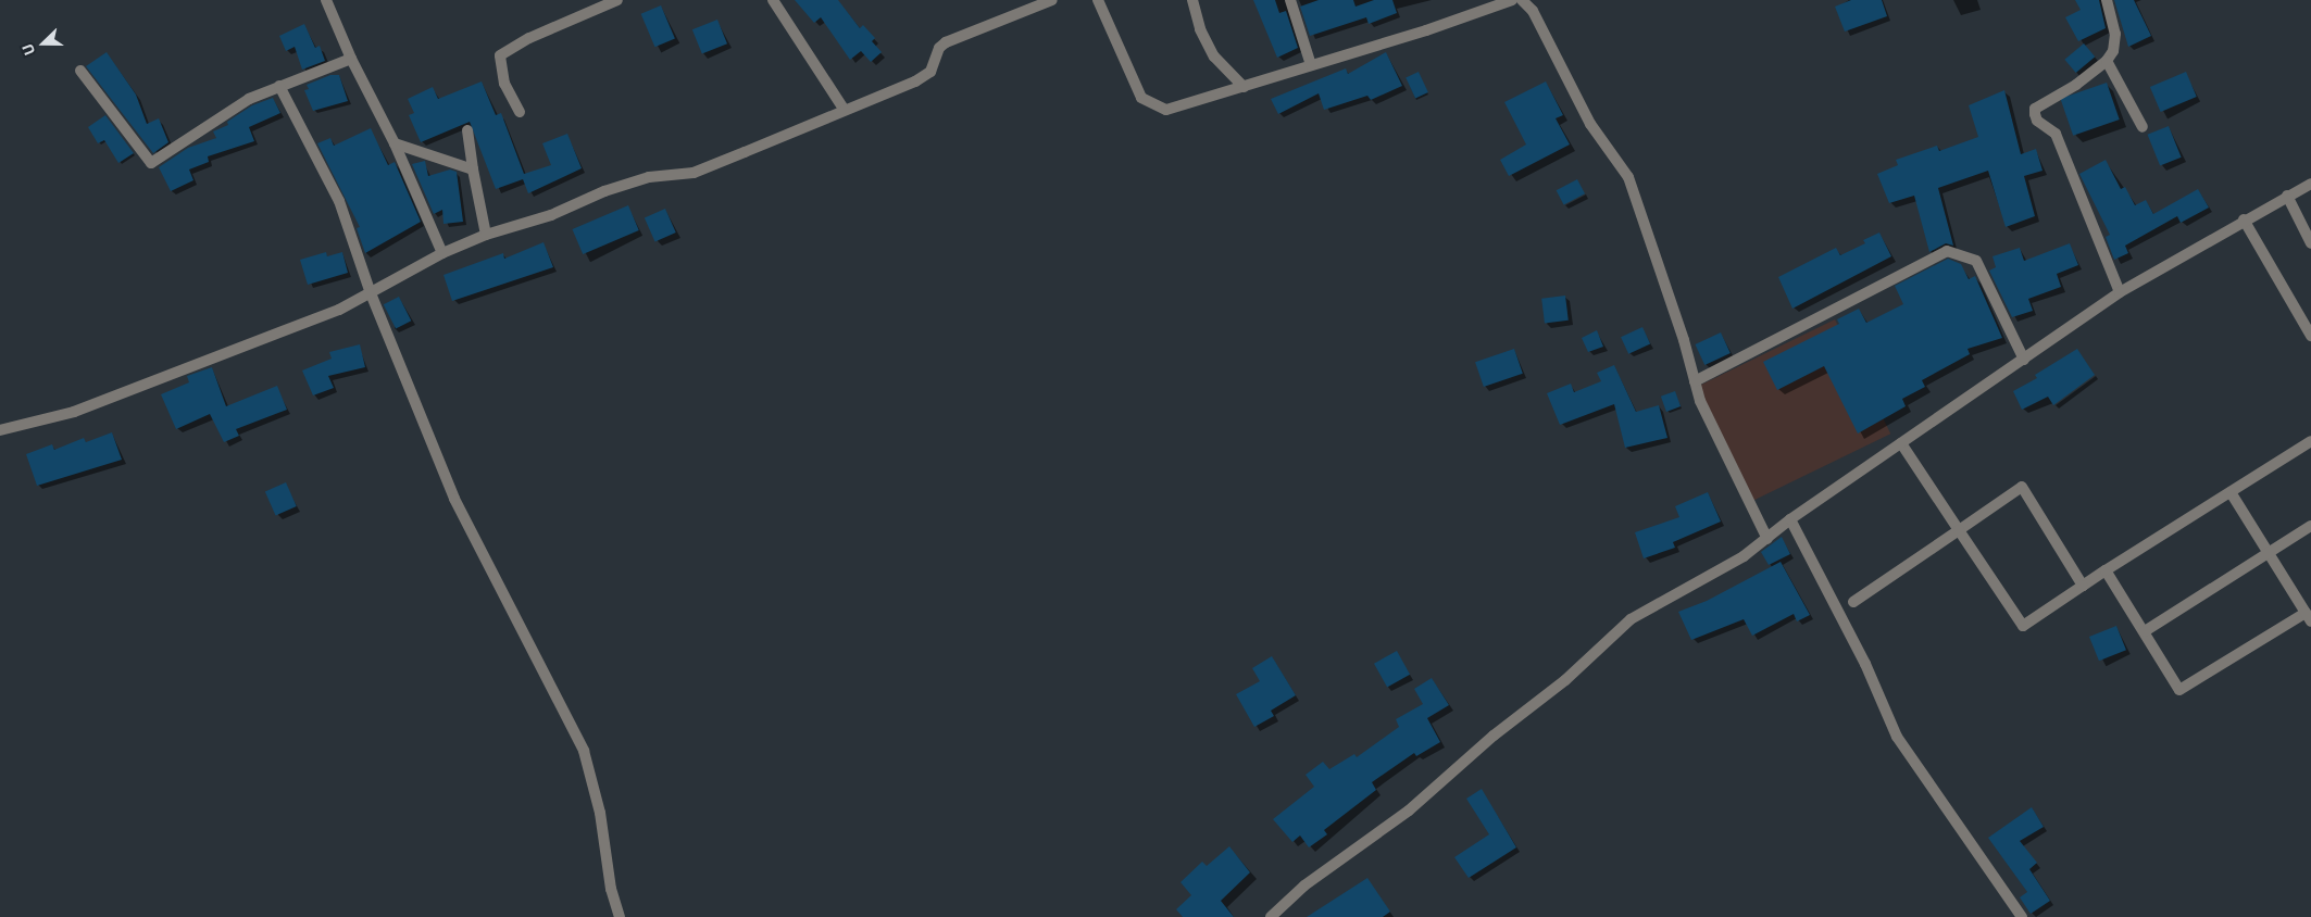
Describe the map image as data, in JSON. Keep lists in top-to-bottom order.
{
  "north": "left"
}
